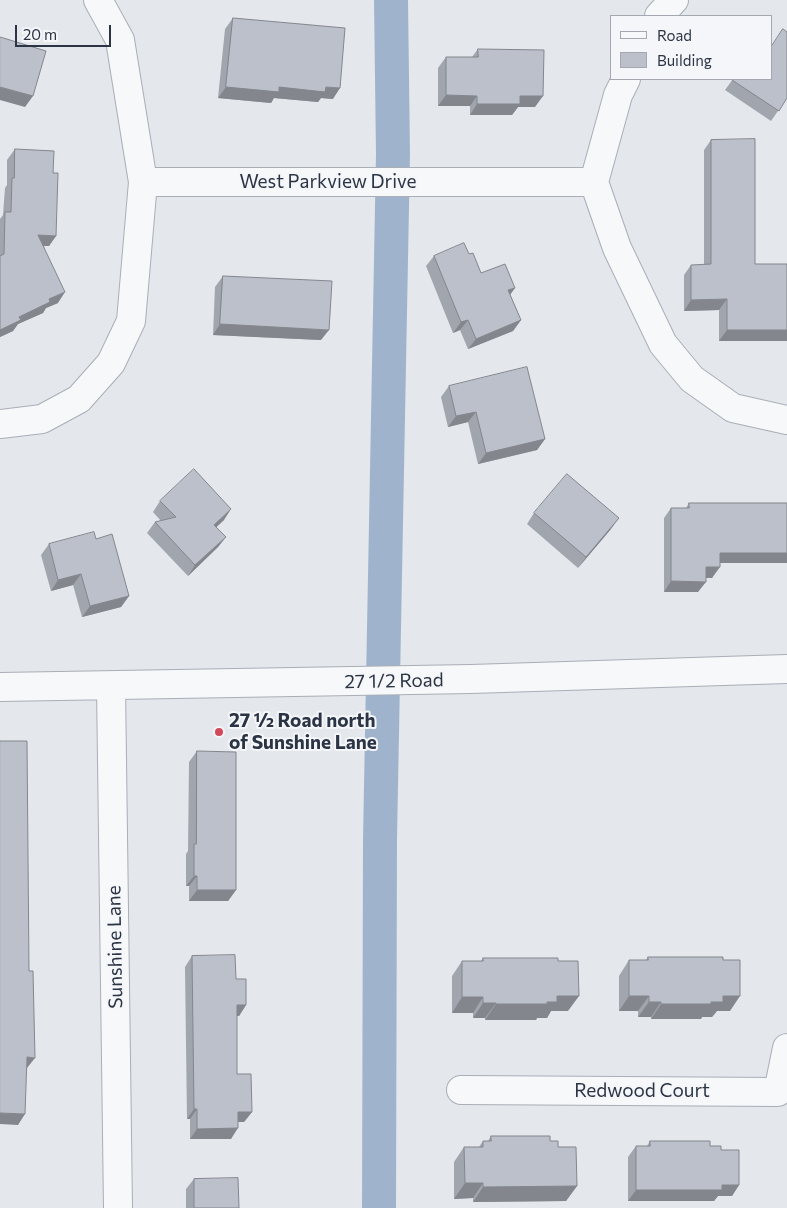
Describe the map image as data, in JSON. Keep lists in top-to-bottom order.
{
  "streets": {
    "street": [
      "West Parkview Drive",
      "27 1/2 Road",
      "Sunshine Lane",
      "Redwood Court"
    ]
  },
  "crossings": [
    ["27 1/2 Road", "Sunshine Lane"]
  ],
  "places": ["27 ½ Road north of Sunshine Lane"],
  "legend": ["Road", "Building"],
  "scale_bar": "20 m"
}
